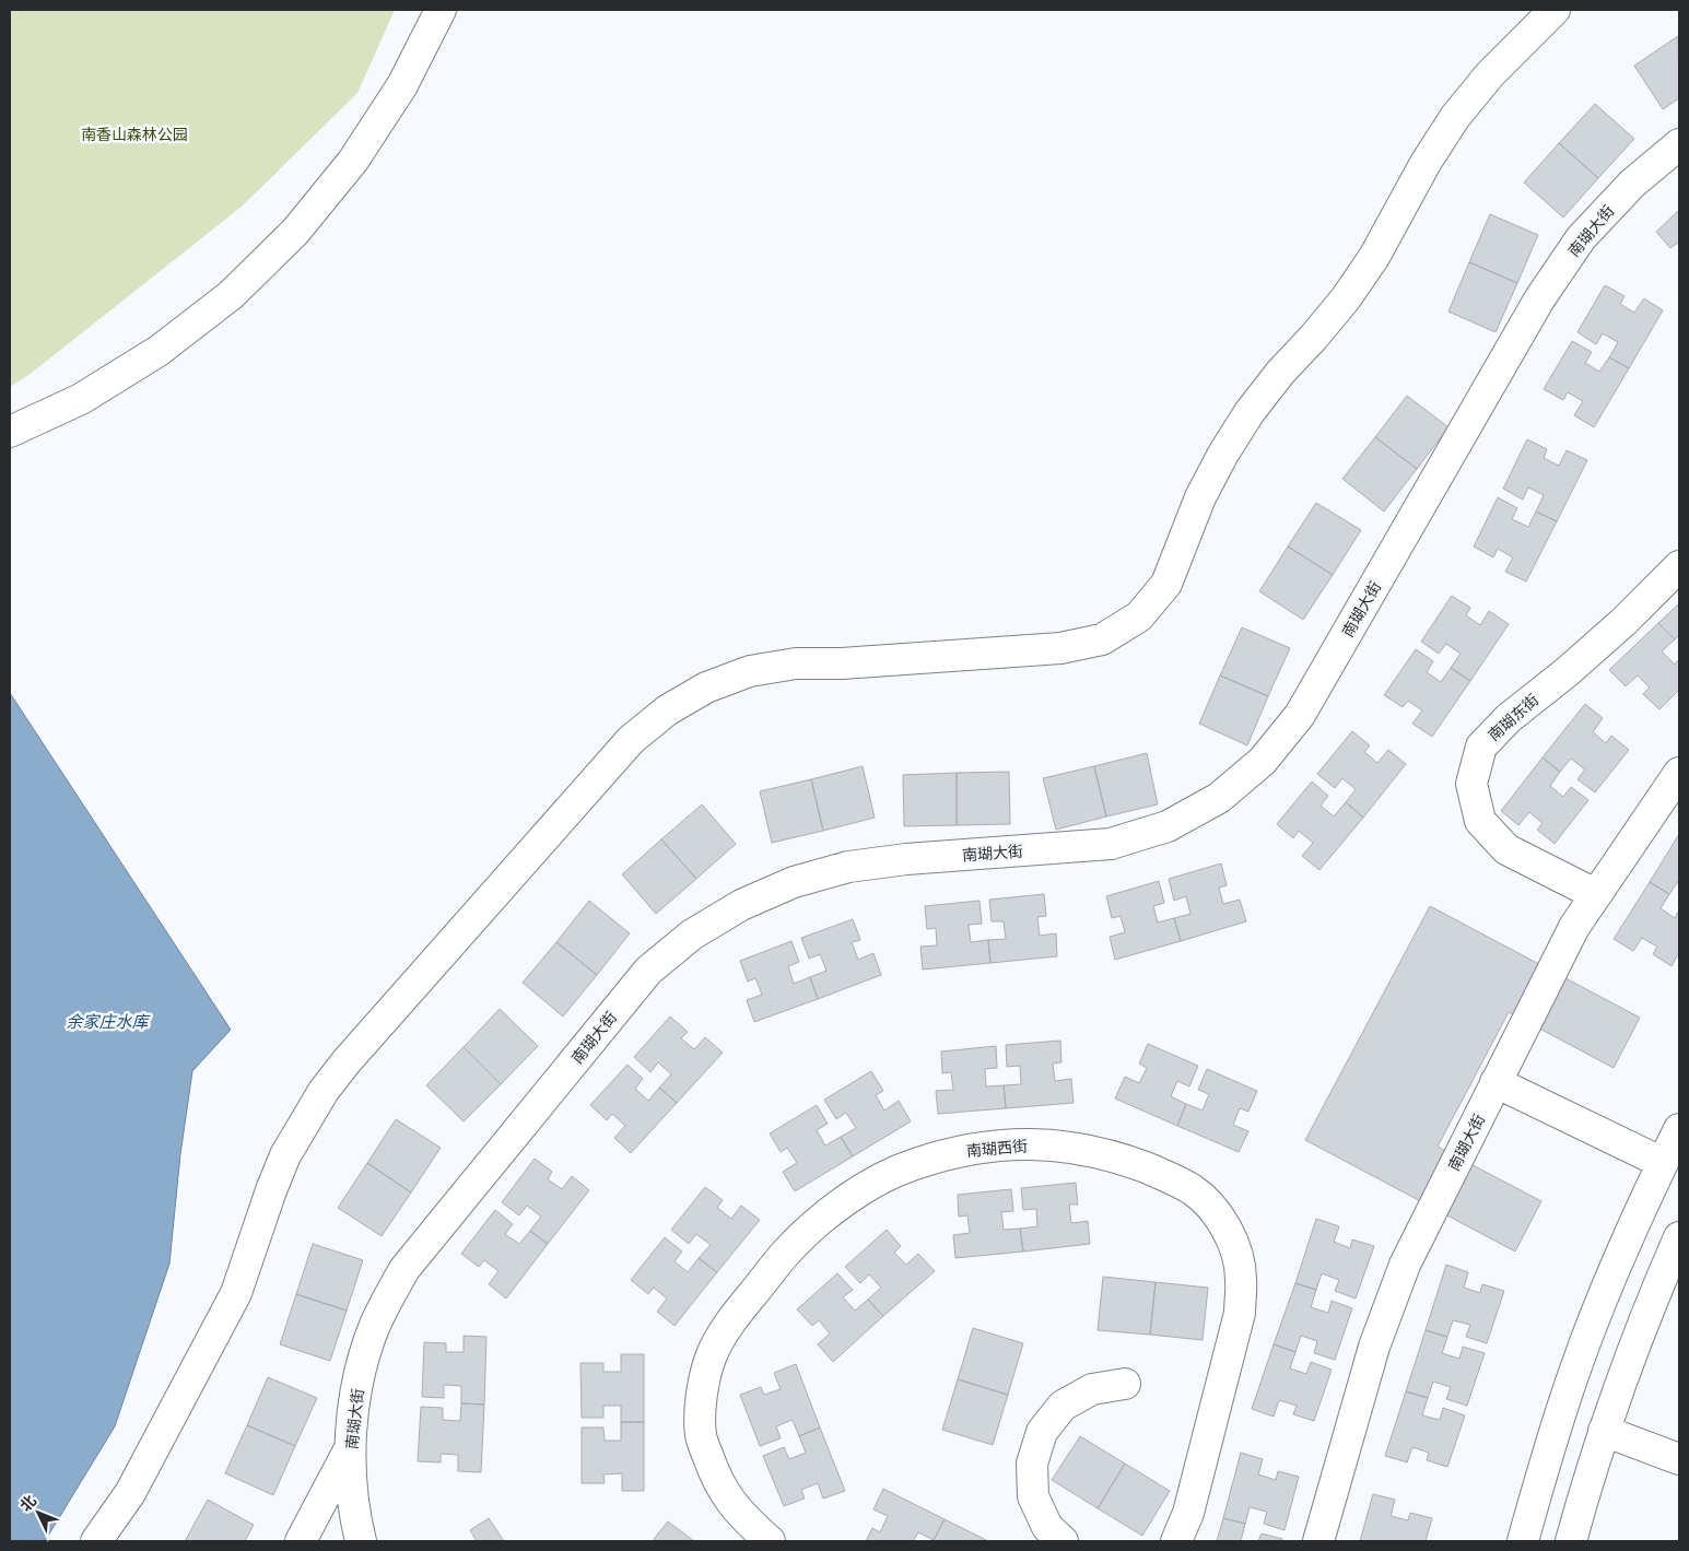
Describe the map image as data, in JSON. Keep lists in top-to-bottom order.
{
  "streets": {
    "street": ["南瑚大街", "南瑚东街", "南瑚西街"]
  },
  "crossings": [
    ["南瑚大街", "南瑚东街"]
  ],
  "water": ["余家庄水库"],
  "parks": ["南香山森林公园"],
  "north": "top left"
}
